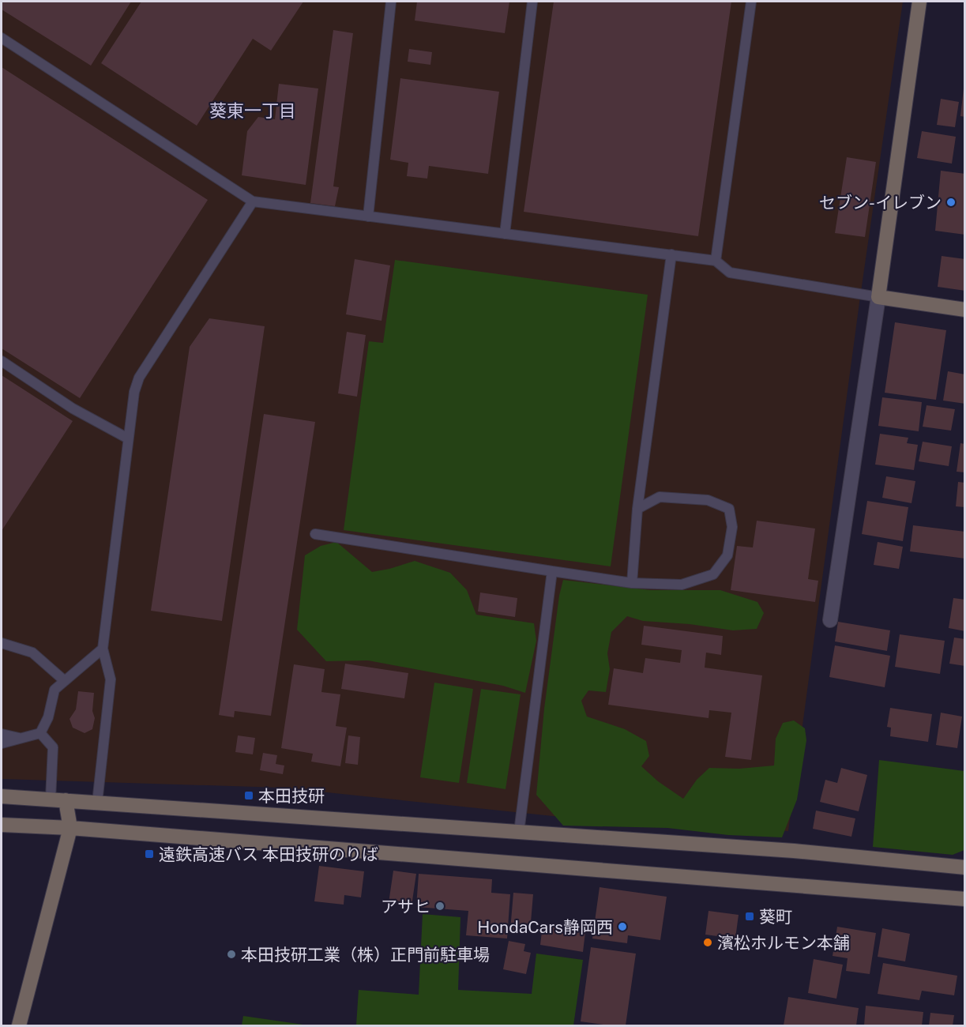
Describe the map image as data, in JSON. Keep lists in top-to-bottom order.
{
  "districts": ["葵東一丁目"],
  "places": {
    "other": [
      "セブン-イレブン",
      "アサヒ",
      "HondaCars静岡西",
      "濱松ホルモン本舗",
      "本田技研工業（株）正門前駐車場"
    ],
    "transit": ["本田技研", "遠鉄高速バス 本田技研のりば", "葵町"]
  }
}
